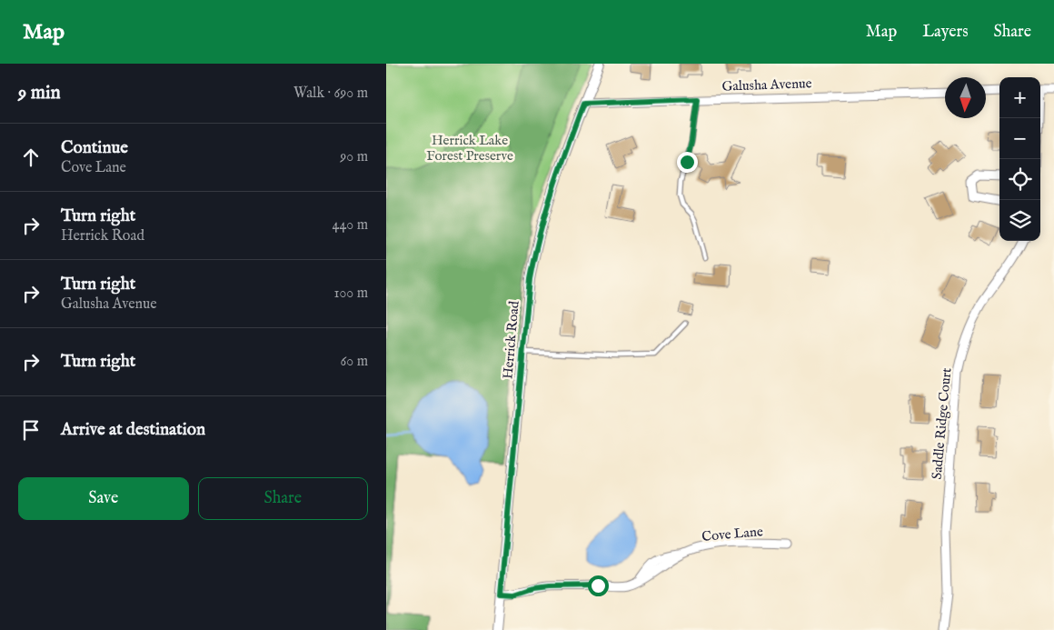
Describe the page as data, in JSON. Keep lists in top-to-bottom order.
{
  "streets": {
    "street": [
      "Galusha Avenue",
      "Herrick Road",
      "Saddle Ridge Court",
      "Cove Lane"
    ]
  },
  "crossings": [
    ["Galusha Avenue", "Herrick Road"],
    ["Herrick Road", "Cove Lane"]
  ],
  "parks": ["Herrick Lake Forest Preserve"],
  "north": "bottom",
  "page": {
    "header": "Map",
    "nav": ["Map", "Layers", "Share"],
    "heading": ["9 min", "Walk · 690 m"],
    "map_buttons": ["+", "−"],
    "list": [
      ["Continue", "Cove Lane", "90 m"],
      ["Turn right", "Herrick Road", "440 m"],
      ["Turn right", "Galusha Avenue", "100 m"],
      ["Turn right", "60 m"],
      "Arrive at destination"
    ],
    "buttons": ["Save", "Share"]
  }
}
